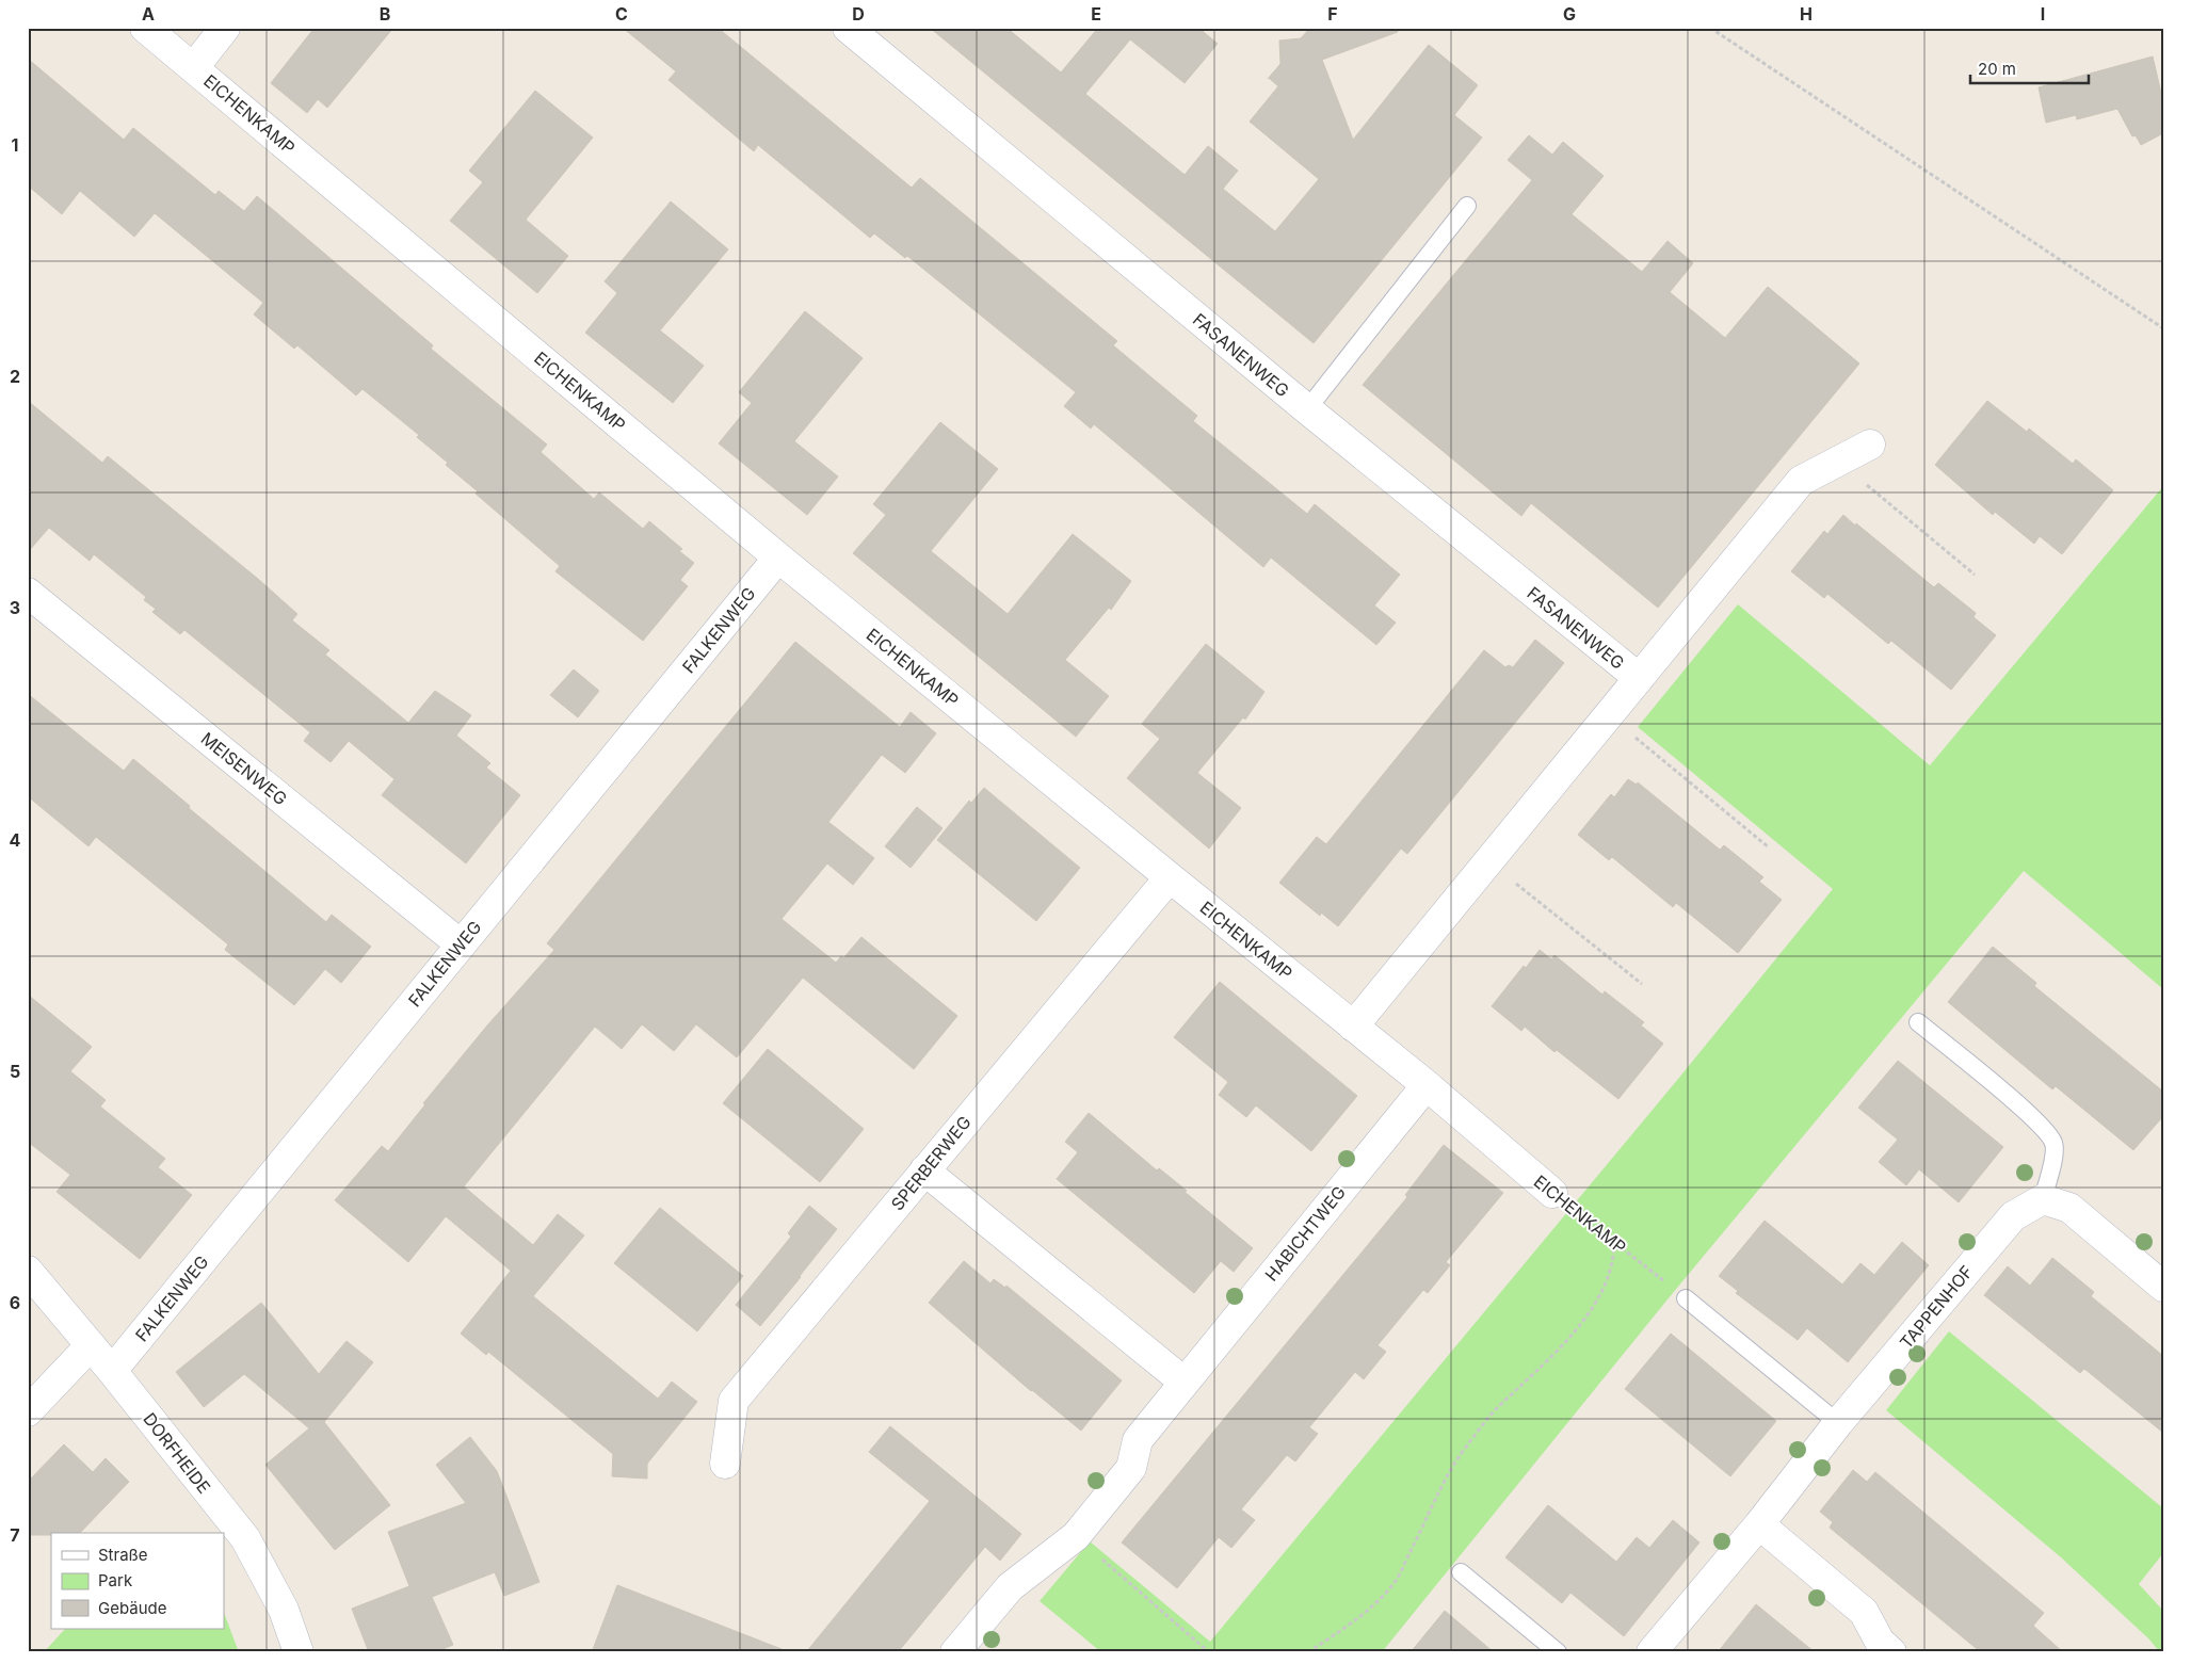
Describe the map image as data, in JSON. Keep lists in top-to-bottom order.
{
  "streets": {
    "street": [
      "EICHENKAMP",
      "FASANENWEG",
      "FALKENWEG",
      "MEISENWEG",
      "SPERBERWEG",
      "HABICHTWEG",
      "TAPPENHOF",
      "DORFHEIDE"
    ]
  },
  "crossings": [
    ["EICHENKAMP", "FASANENWEG"],
    ["EICHENKAMP", "FALKENWEG"],
    ["EICHENKAMP", "SPERBERWEG"],
    ["EICHENKAMP", "HABICHTWEG"],
    ["FALKENWEG", "MEISENWEG"],
    ["FALKENWEG", "DORFHEIDE"]
  ],
  "legend": ["Straße", "Park", "Gebäude"],
  "scale_bar": "20 m",
  "grid": {
    "columns": [
      "A",
      "B",
      "C",
      "D",
      "E",
      "F",
      "G",
      "H",
      "I"
    ],
    "rows": [
      "1",
      "2",
      "3",
      "4",
      "5",
      "6",
      "7"
    ]
  }
}
